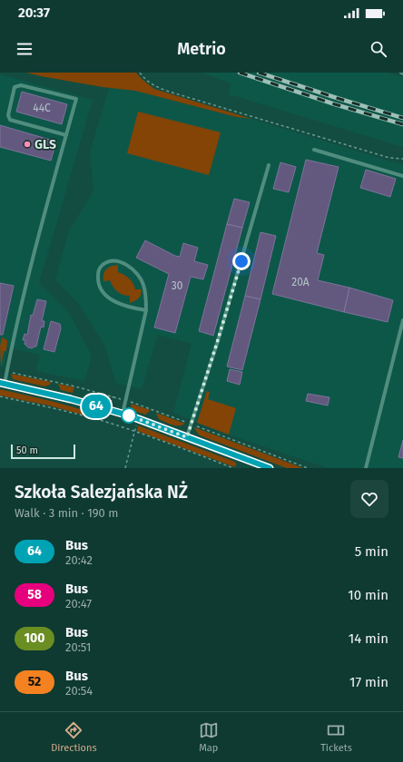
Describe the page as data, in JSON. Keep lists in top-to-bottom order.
{
  "places": ["GLS"],
  "lines": ["bus line 64"],
  "house_numbers": ["44C", "20A", "30"],
  "scale_bar": "50 m",
  "page": {
    "status": "20:37",
    "header": "Metrio",
    "on_map": "64",
    "scale": "50 m",
    "heading": ["Szkoła Salezjańska NŻ", "Walk · 3 min · 190 m"],
    "list": [
      {
        "mark": "64",
        "name": "Bus",
        "note": "20:42",
        "value": "5 min"
      },
      {
        "mark": "58",
        "name": "Bus",
        "note": "20:47",
        "value": "10 min"
      },
      {
        "mark": "100",
        "name": "Bus",
        "note": "20:51",
        "value": "14 min"
      },
      {
        "mark": "52",
        "name": "Bus",
        "note": "20:54",
        "value": "17 min"
      }
    ],
    "tabs": ["Directions", "Map", "Tickets"]
  }
}
